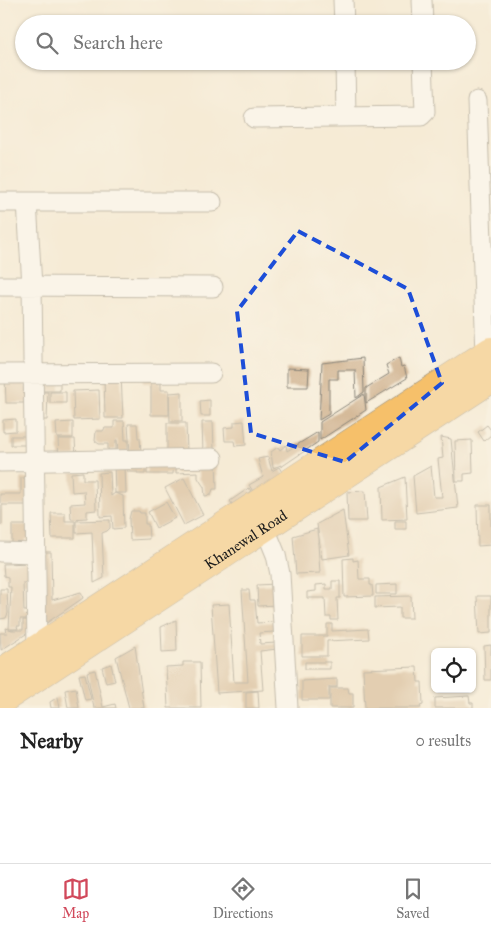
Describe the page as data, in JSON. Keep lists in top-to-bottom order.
{
  "streets": {
    "main road": ["Khanewal Road"]
  },
  "page": {
    "search": "Search here",
    "heading": ["Nearby", "0 results"],
    "nav": ["Map", "Directions", "Saved"]
  }
}
